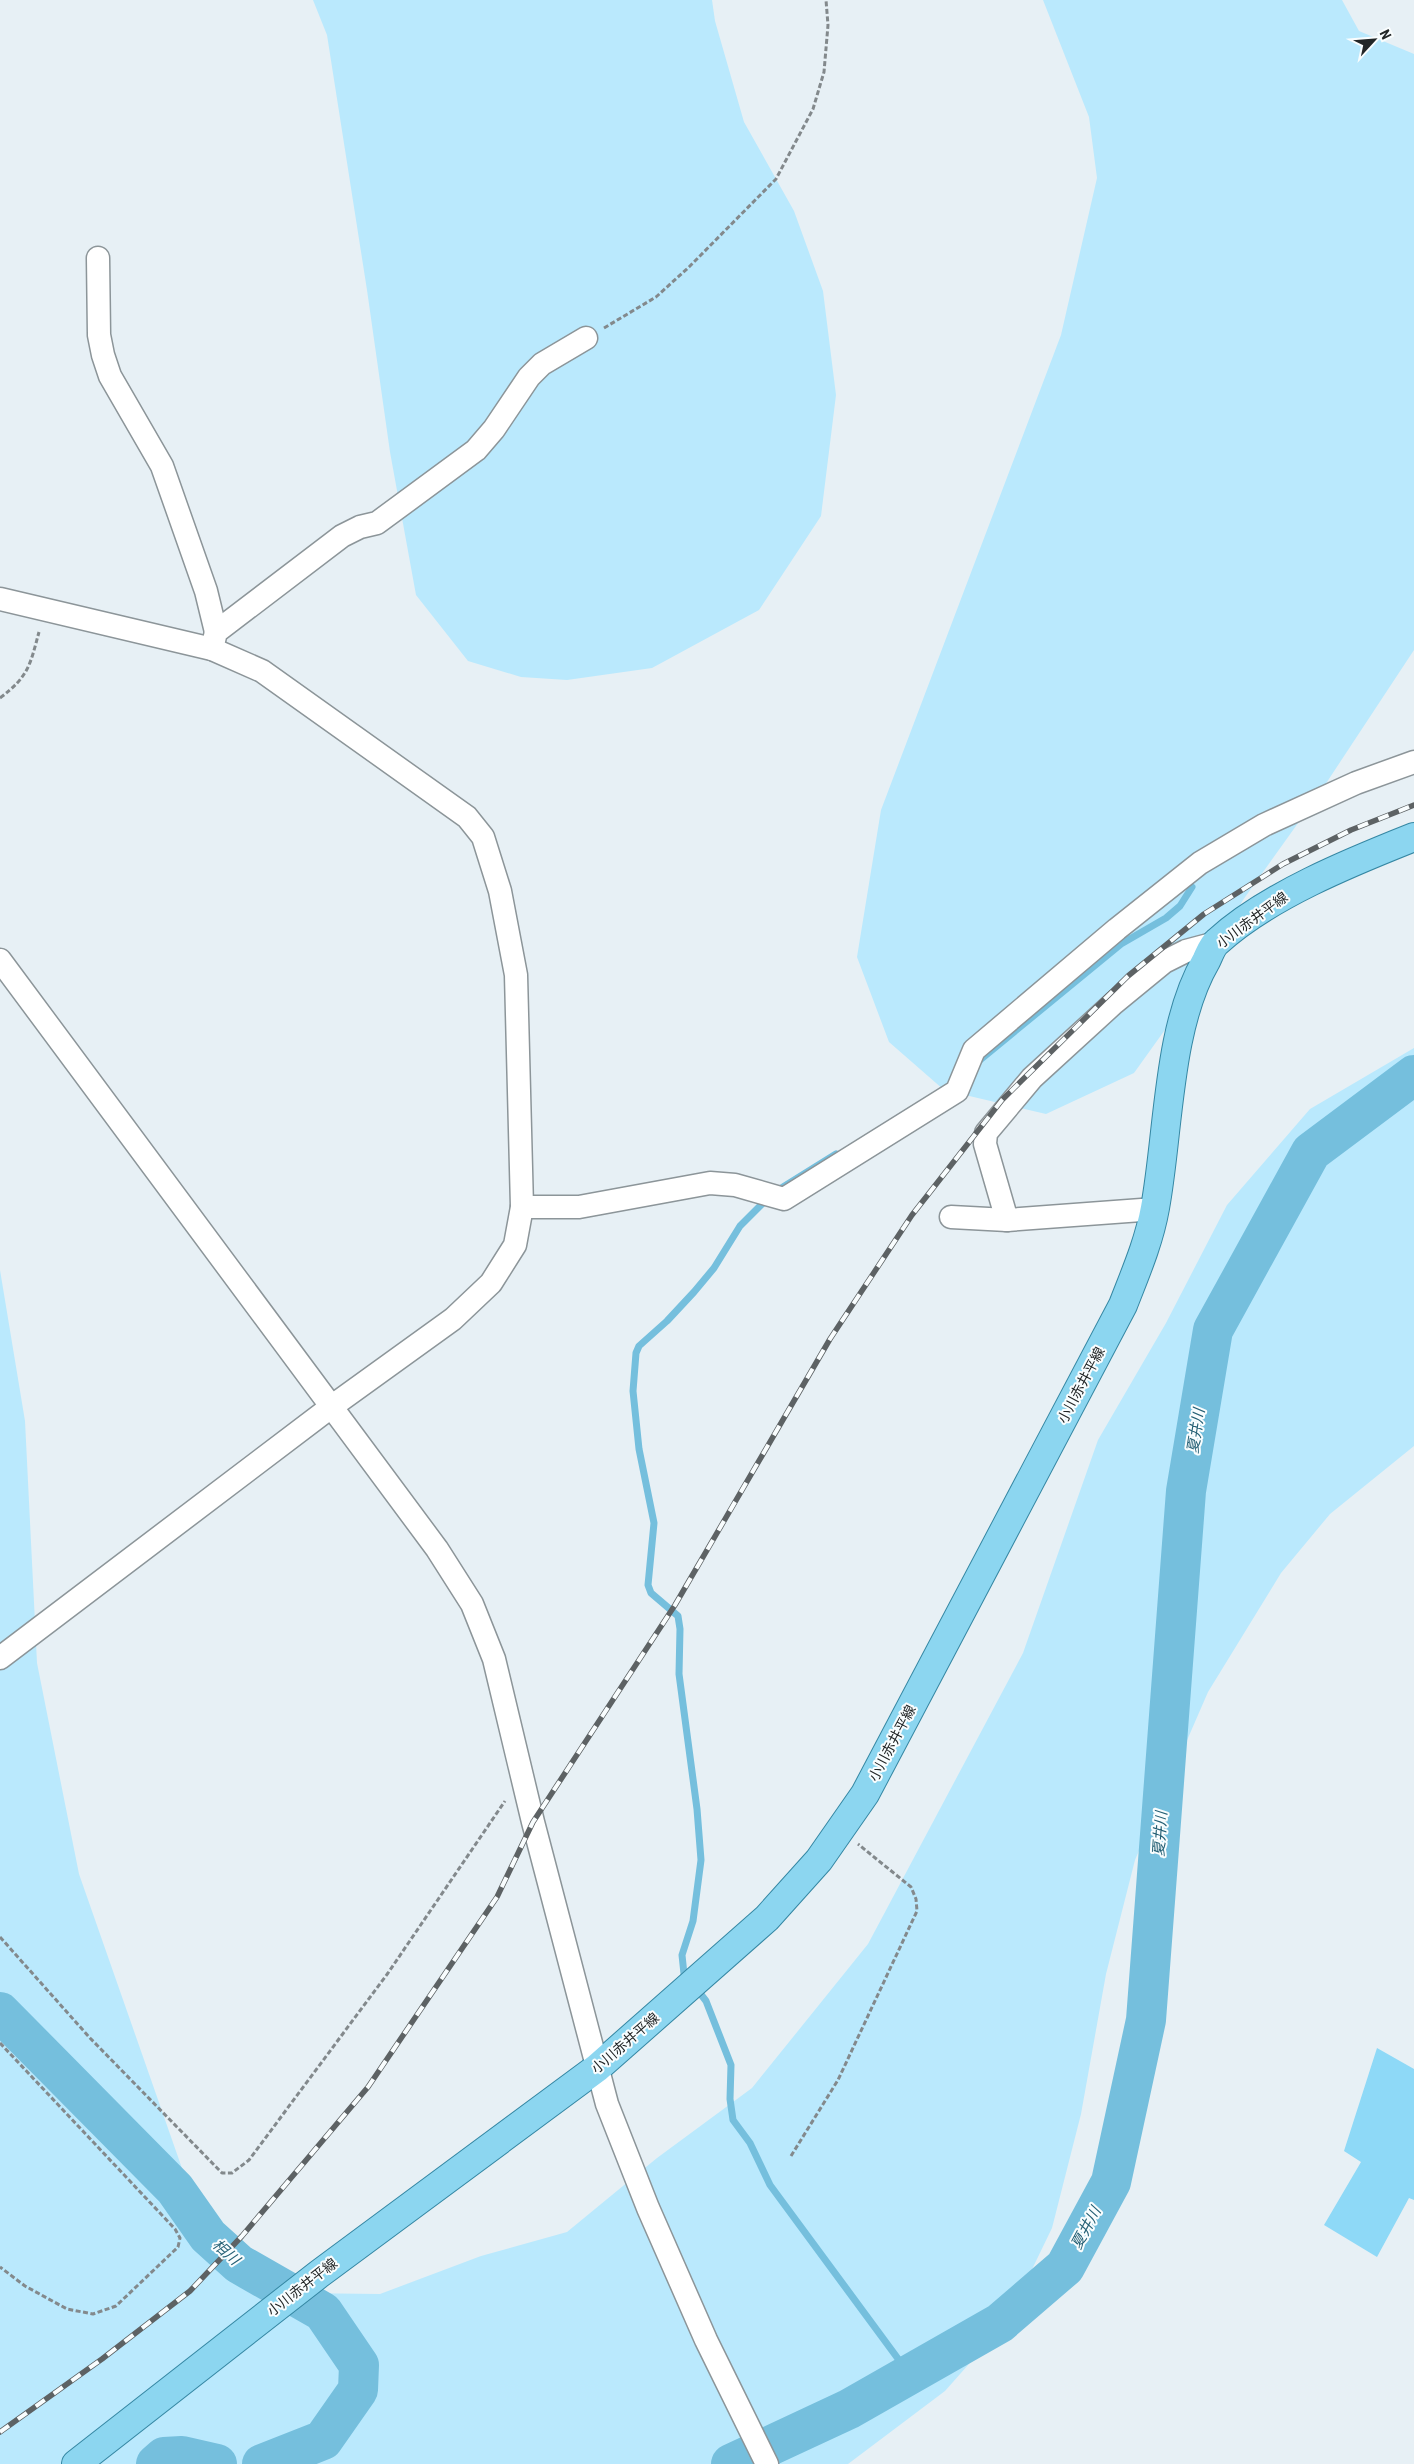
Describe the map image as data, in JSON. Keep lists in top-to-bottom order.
{
  "streets": {
    "main road": ["小川赤井平線"]
  },
  "water": ["夏井川", "相川"],
  "north": "top right"
}
